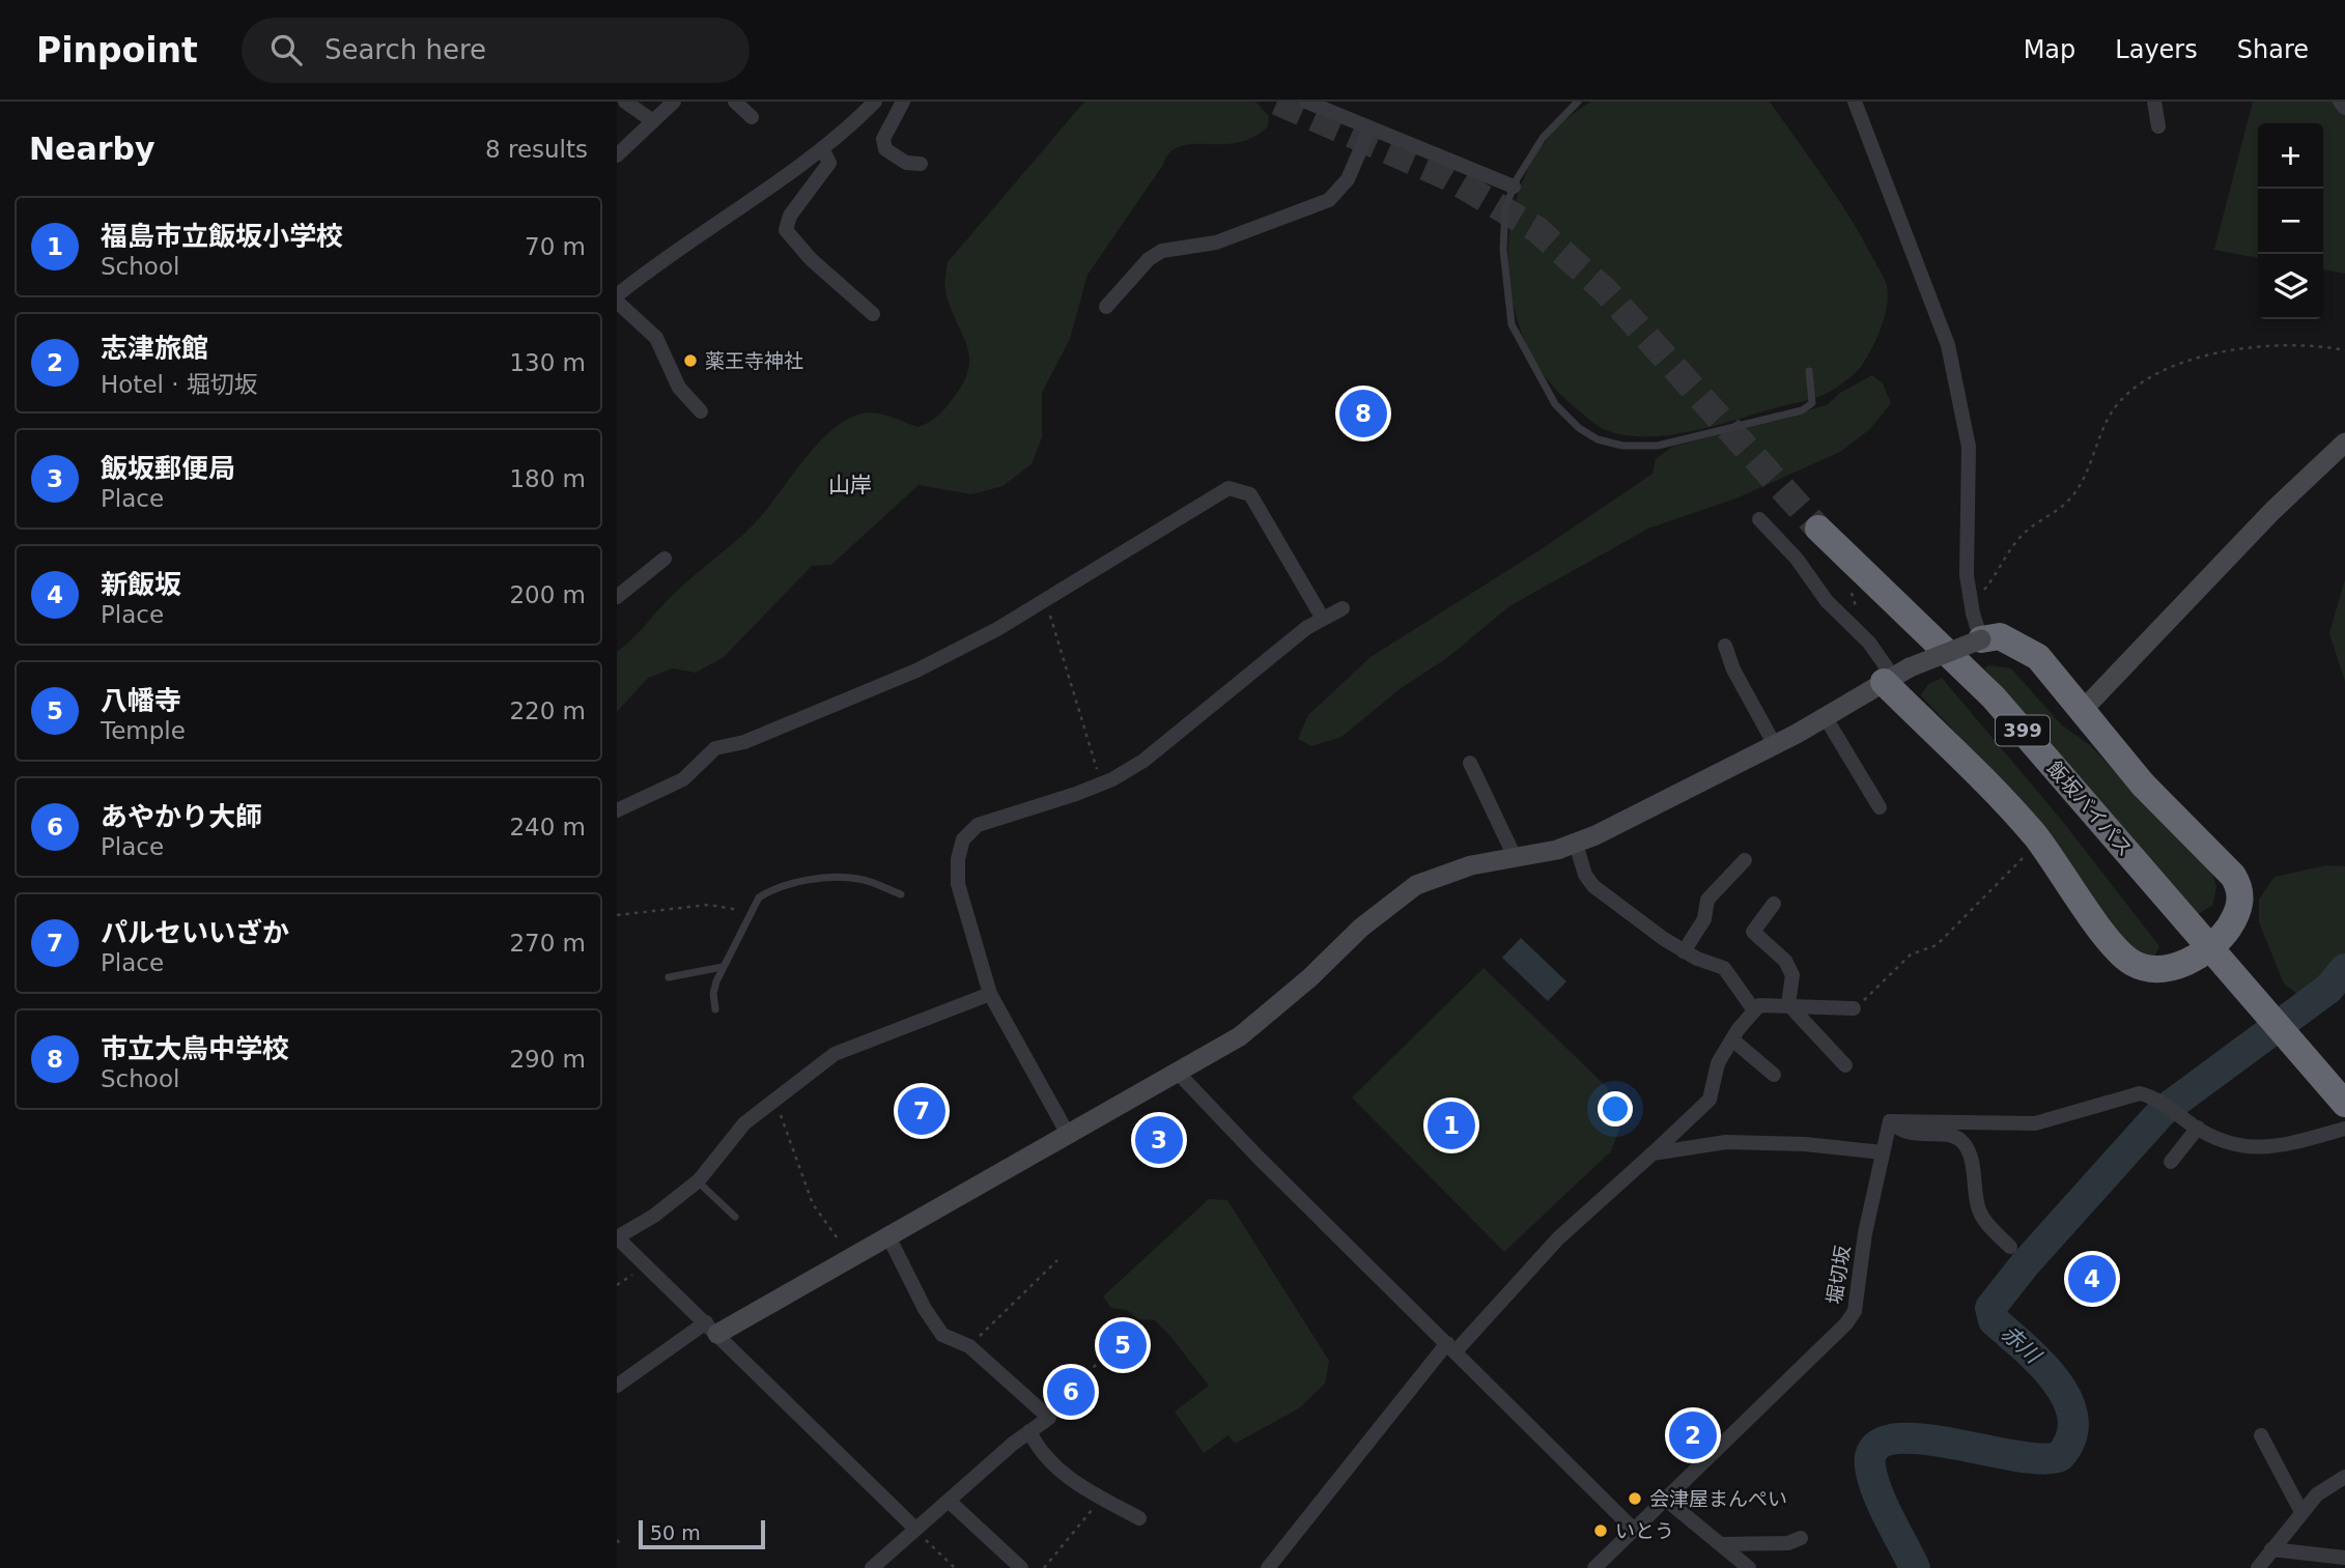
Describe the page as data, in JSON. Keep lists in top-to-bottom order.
{
  "streets": {
    "highway": ["399", "飯坂バイパス"],
    "street": ["堀切坂"]
  },
  "districts": ["山岸"],
  "water": ["赤川"],
  "places": ["薬王寺神社", "会津屋まんぺい", "いとう"],
  "scale_bar": "50 m",
  "page": {
    "header": "Pinpoint",
    "search": "Search here",
    "nav": ["Map", "Layers", "Share"],
    "heading": ["Nearby", "8 results"],
    "map_buttons": ["+", "−"],
    "list": [
      {
        "mark": "1",
        "name": "福島市立飯坂小学校",
        "note": "School",
        "value": "70 m"
      },
      {
        "mark": "2",
        "name": "志津旅館",
        "note": "Hotel · 堀切坂",
        "value": "130 m"
      },
      {
        "mark": "3",
        "name": "飯坂郵便局",
        "note": "Place",
        "value": "180 m"
      },
      {
        "mark": "4",
        "name": "新飯坂",
        "note": "Place",
        "value": "200 m"
      },
      {
        "mark": "5",
        "name": "八幡寺",
        "note": "Temple",
        "value": "220 m"
      },
      {
        "mark": "6",
        "name": "あやかり大師",
        "note": "Place",
        "value": "240 m"
      },
      {
        "mark": "7",
        "name": "パルセいいざか",
        "note": "Place",
        "value": "270 m"
      },
      {
        "mark": "8",
        "name": "市立大鳥中学校",
        "note": "School",
        "value": "290 m"
      }
    ],
    "pins": [
      "8",
      "7",
      "1",
      "3",
      "4",
      "5",
      "6",
      "2"
    ],
    "scale": "50 m"
  }
}
